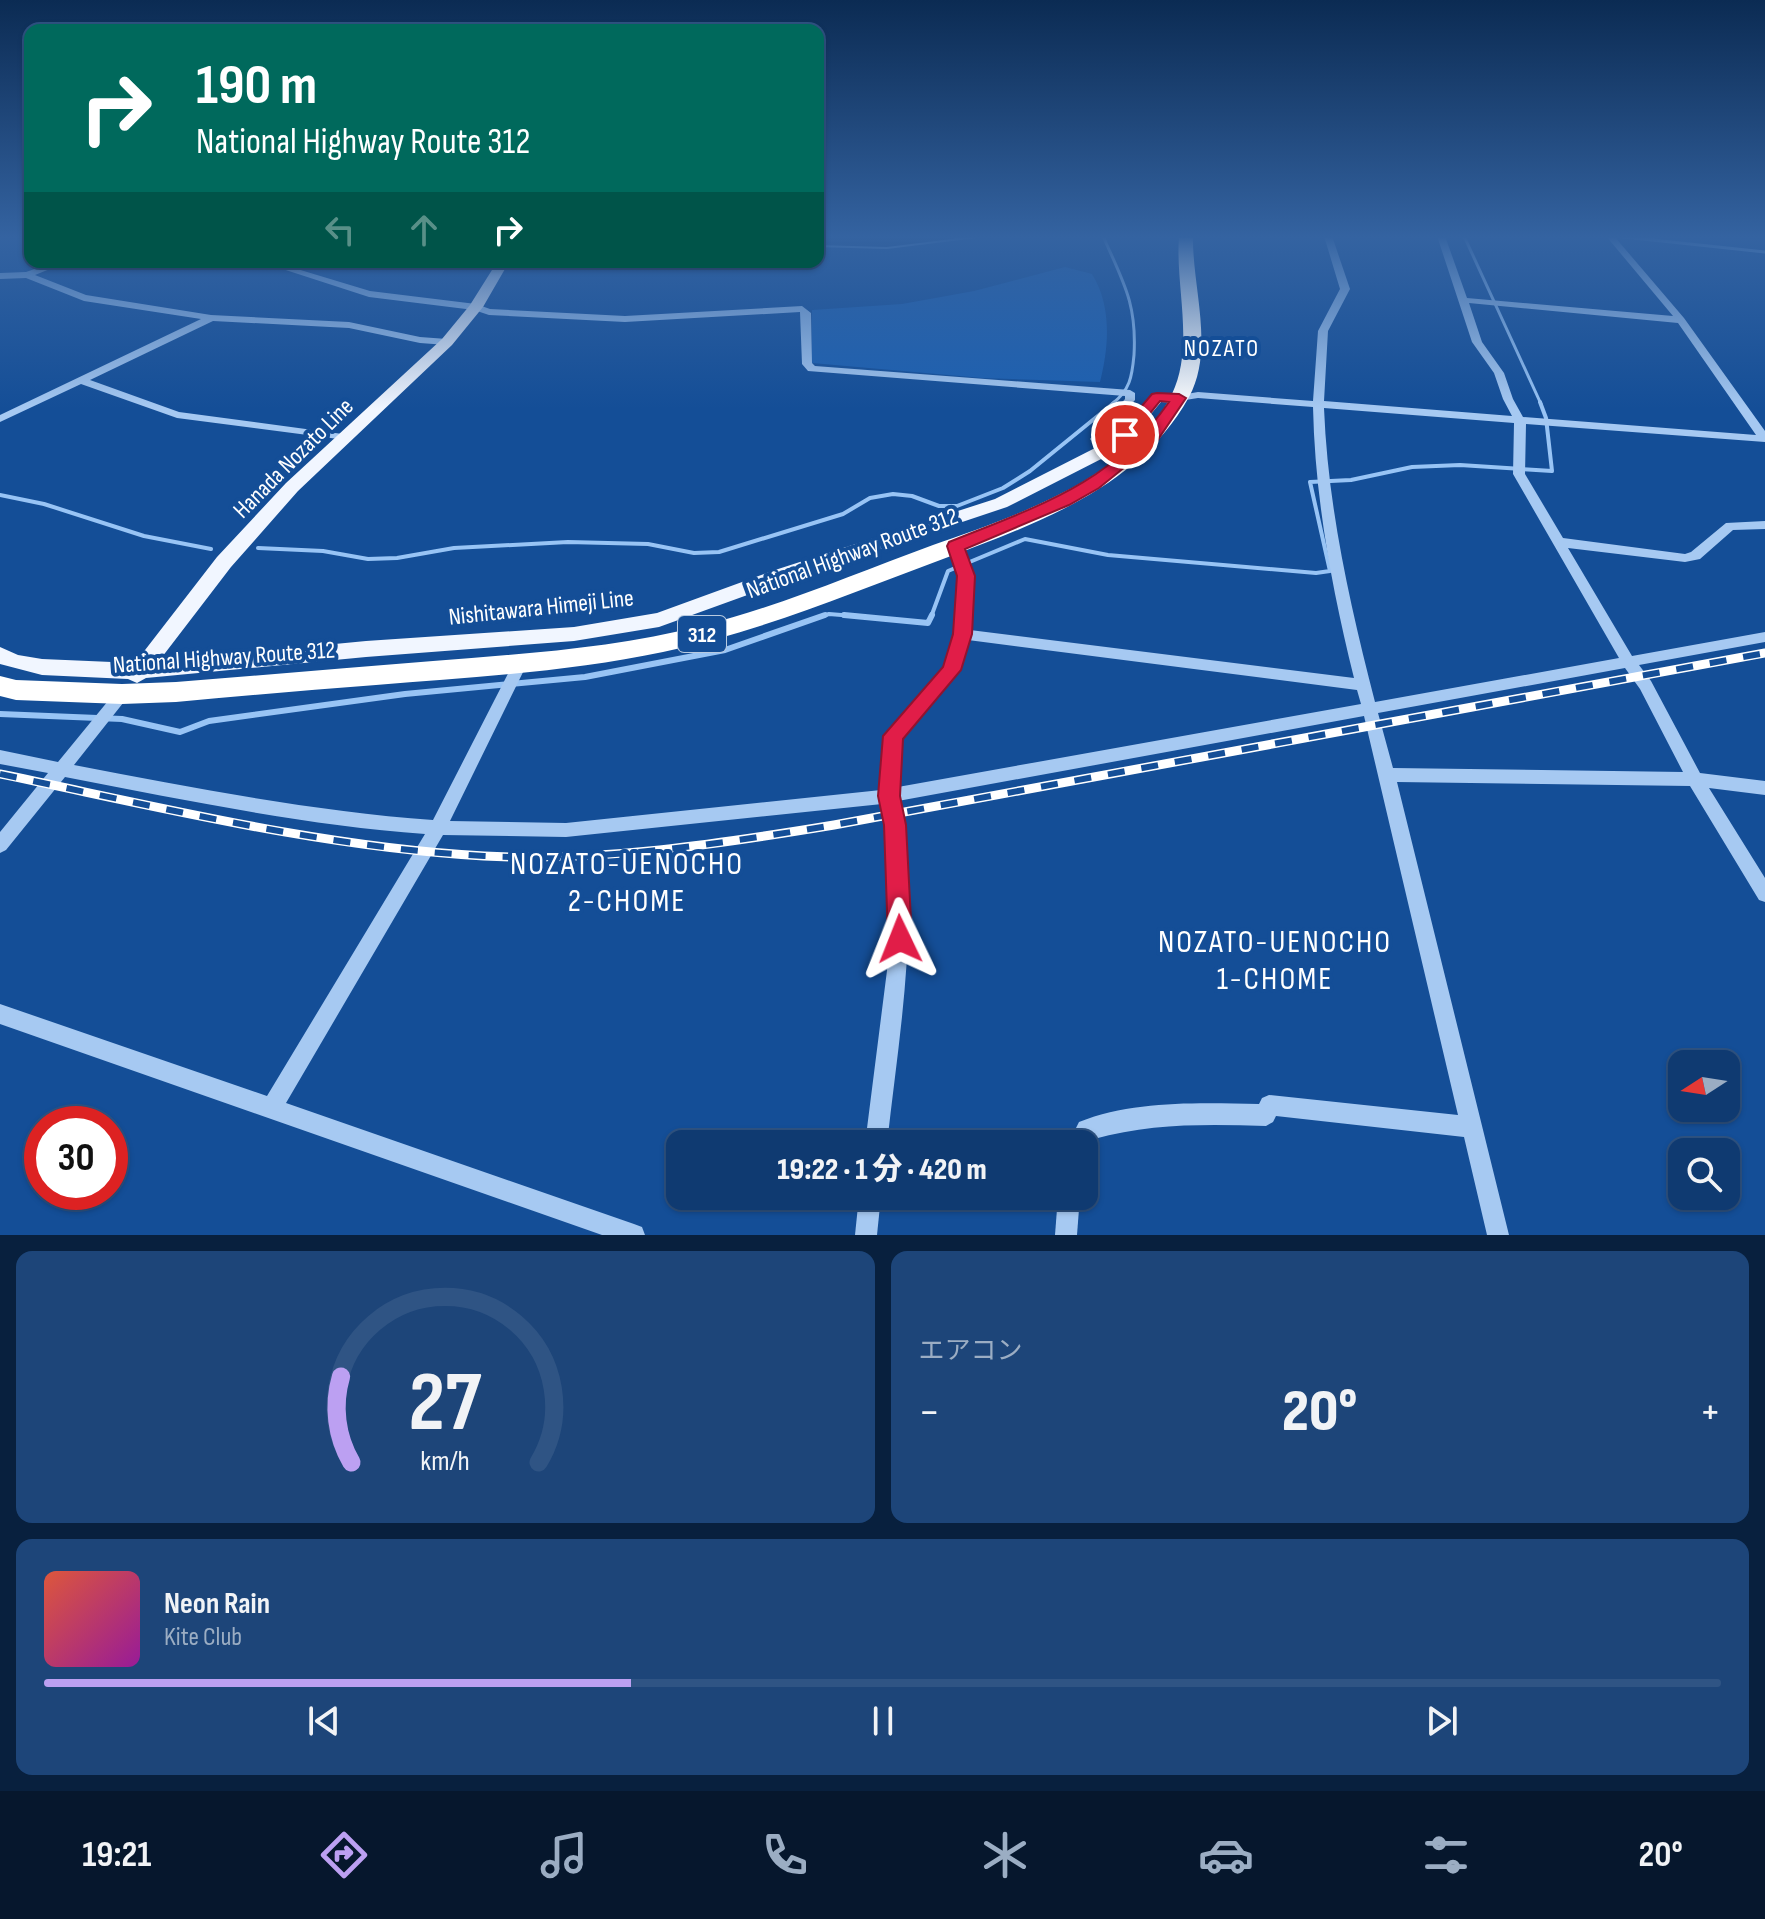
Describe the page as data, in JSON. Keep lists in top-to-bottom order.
{
  "streets": {
    "highway": ["National Highway Route 312", "312"],
    "main road": ["Hanada Nozato Line", "Nishitawara Himeji Line"]
  },
  "crossings": [
    ["Hanada Nozato Line", "National Highway Route 312"],
    ["Hanada Nozato Line", "Nishitawara Himeji Line"],
    ["National Highway Route 312", "Nishitawara Himeji Line"]
  ],
  "districts": ["NOZATO", "NOZATO-UENOCHO 2-CHOME", "NOZATO-UENOCHO 1-CHOME"],
  "north": "left",
  "page": {
    "turn": ["190 m", "National Highway Route 312"],
    "limit": "30",
    "trip": "19:22 · 1 分 · 420 m",
    "tile": "エアコン",
    "heat": ["−", "20°", "+"],
    "song": ["Neon Rain", "Kite Club"],
    "tabs": ["19:21", "20°"],
    "gauge": ["27", "km/h"]
  }
}
